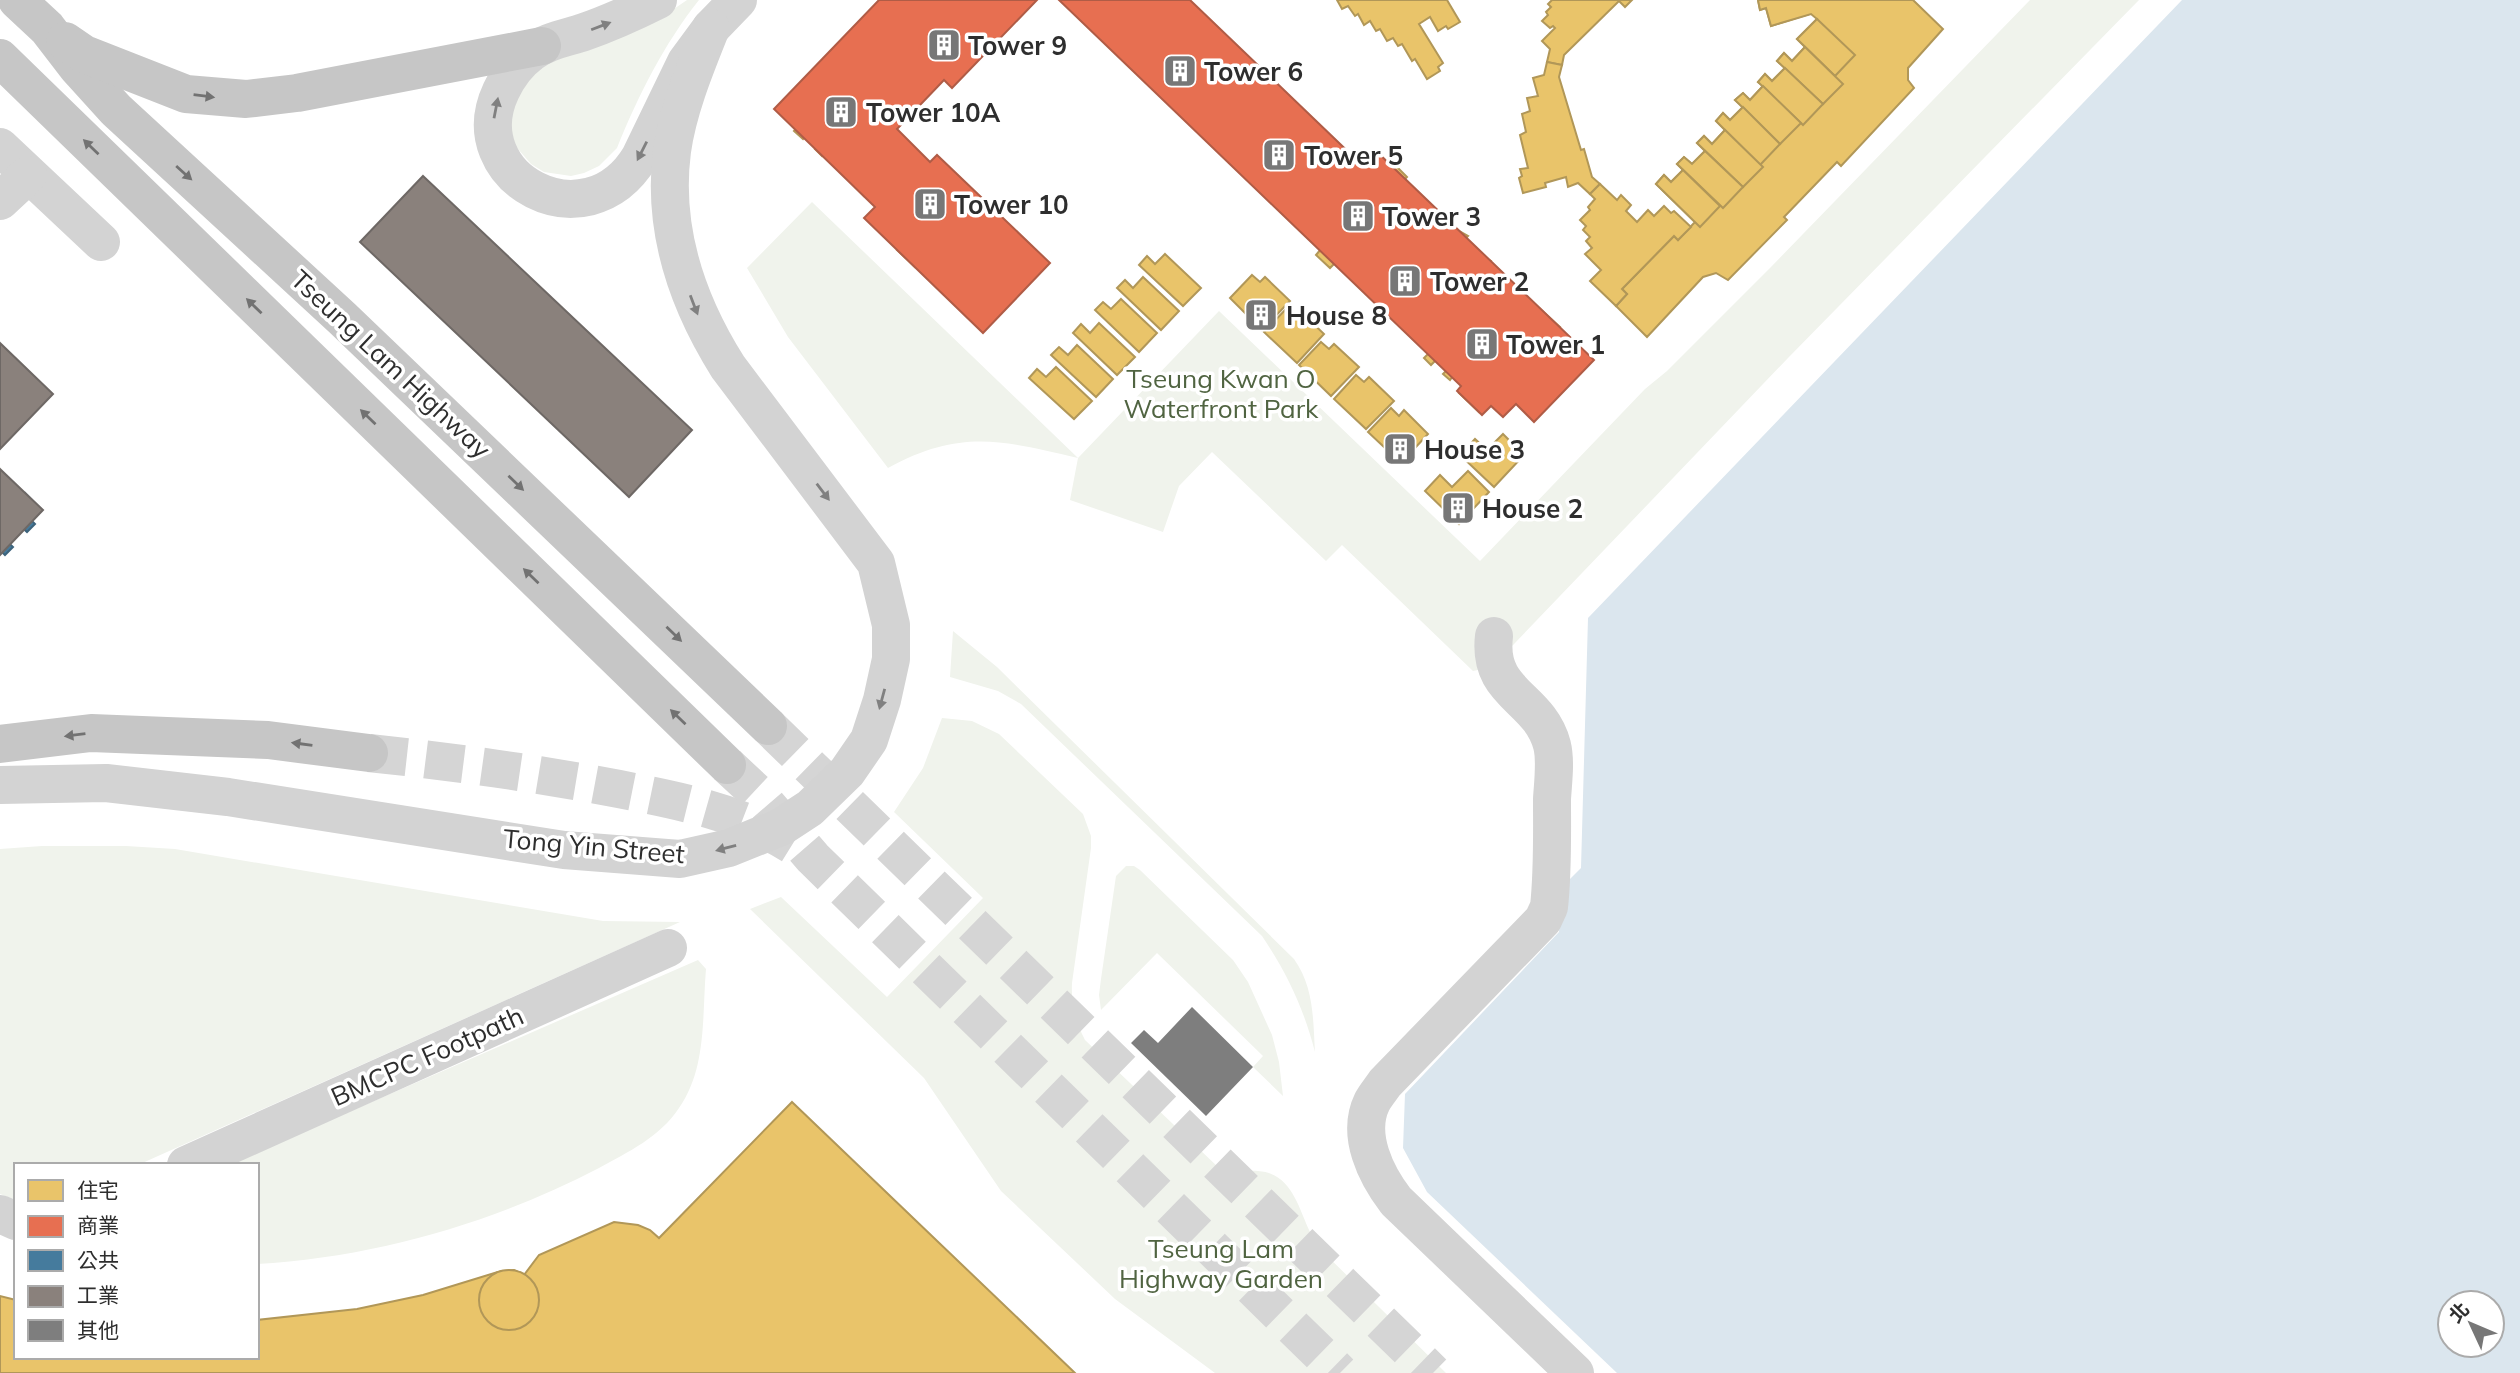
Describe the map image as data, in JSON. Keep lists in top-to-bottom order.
{
  "streets": {
    "main road": ["Tseung Lam Highway"],
    "street": ["Tong Yin Street", "BMCPC Footpath"]
  },
  "parks": ["Tseung Kwan O Waterfront Park", "Tseung Lam Highway Garden"],
  "places": {
    "building": [
      "Tower 9",
      "Tower 6",
      "Tower 10A",
      "Tower 5",
      "Tower 10",
      "Tower 3",
      "Tower 2",
      "House 8",
      "Tower 1",
      "House 3",
      "House 2"
    ]
  },
  "legend": [
    "住宅",
    "商業",
    "公共",
    "工業",
    "其他"
  ],
  "north": "top left"
}
